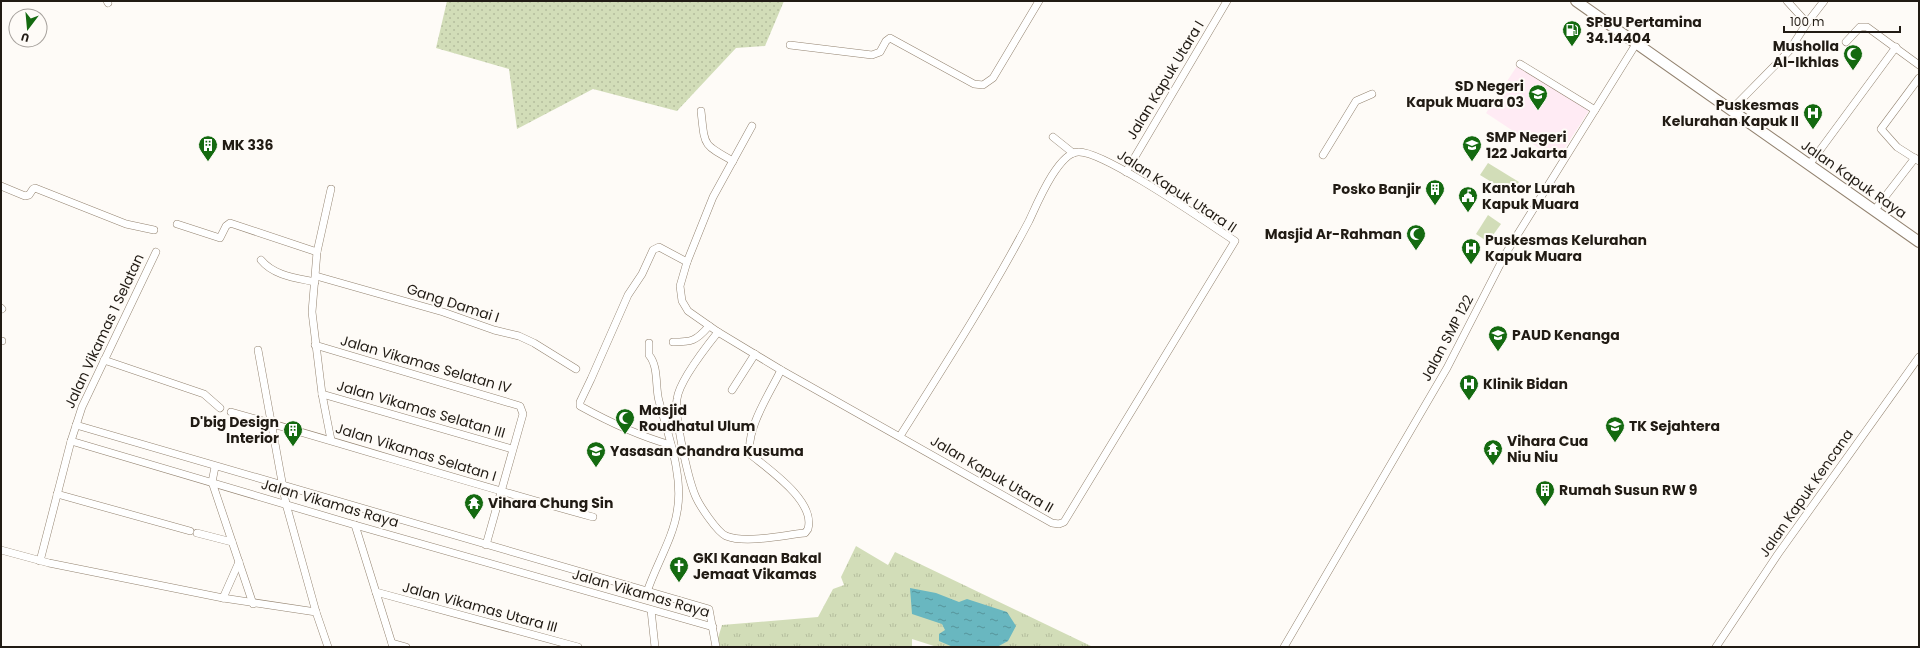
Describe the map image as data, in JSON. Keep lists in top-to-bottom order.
{
  "streets": {
    "main road": ["Jalan Kapuk Raya"],
    "street": [
      "Jalan Kapuk Utara I",
      "Jalan Kapuk Utara II",
      "Gang Damai I",
      "Jalan Vikamas 1 Selatan",
      "Jalan SMP 122",
      "Jalan Vikamas Selatan IV",
      "Jalan Vikamas Selatan III",
      "Jalan Vikamas Selatan I",
      "Jalan Kapuk Kencana",
      "Jalan Vikamas Raya",
      "Jalan Vikamas Utara III"
    ]
  },
  "crossings": [
    ["Jalan Kapuk Utara I", "Jalan Kapuk Utara II"],
    ["Jalan Kapuk Raya", "Jalan SMP 122"],
    ["Jalan Vikamas 1 Selatan", "Jalan Vikamas Raya"],
    ["Jalan Vikamas Selatan IV", "Jalan Vikamas Selatan III"]
  ],
  "places": {
    "fuel station": ["SPBU Pertamina 34.14404"],
    "mosque": ["Musholla Al-Ikhlas", "Masjid Ar-Rahman", "Masjid Roudhatul Ulum"],
    "school or university": [
      "SD Negeri Kapuk Muara 03",
      "SMP Negeri 122 Jakarta",
      "PAUD Kenanga",
      "TK Sejahtera",
      "Yasasan Chandra Kusuma"
    ],
    "hospital": ["Puskesmas Kelurahan Kapuk II", "Puskesmas Kelurahan Kapuk Muara", "Klinik Bidan"],
    "building": [
      "MK 336",
      "Posko Banjir",
      "D'big Design Interior",
      "Rumah Susun RW 9"
    ],
    "public building": ["Kantor Lurah Kapuk Muara"],
    "temple": ["Vihara Cua Niu Niu", "Vihara Chung Sin"],
    "church": ["GKI Kanaan Bakal Jemaat Vikamas"]
  },
  "scale_bar": "100 m",
  "north": "bottom"
}
